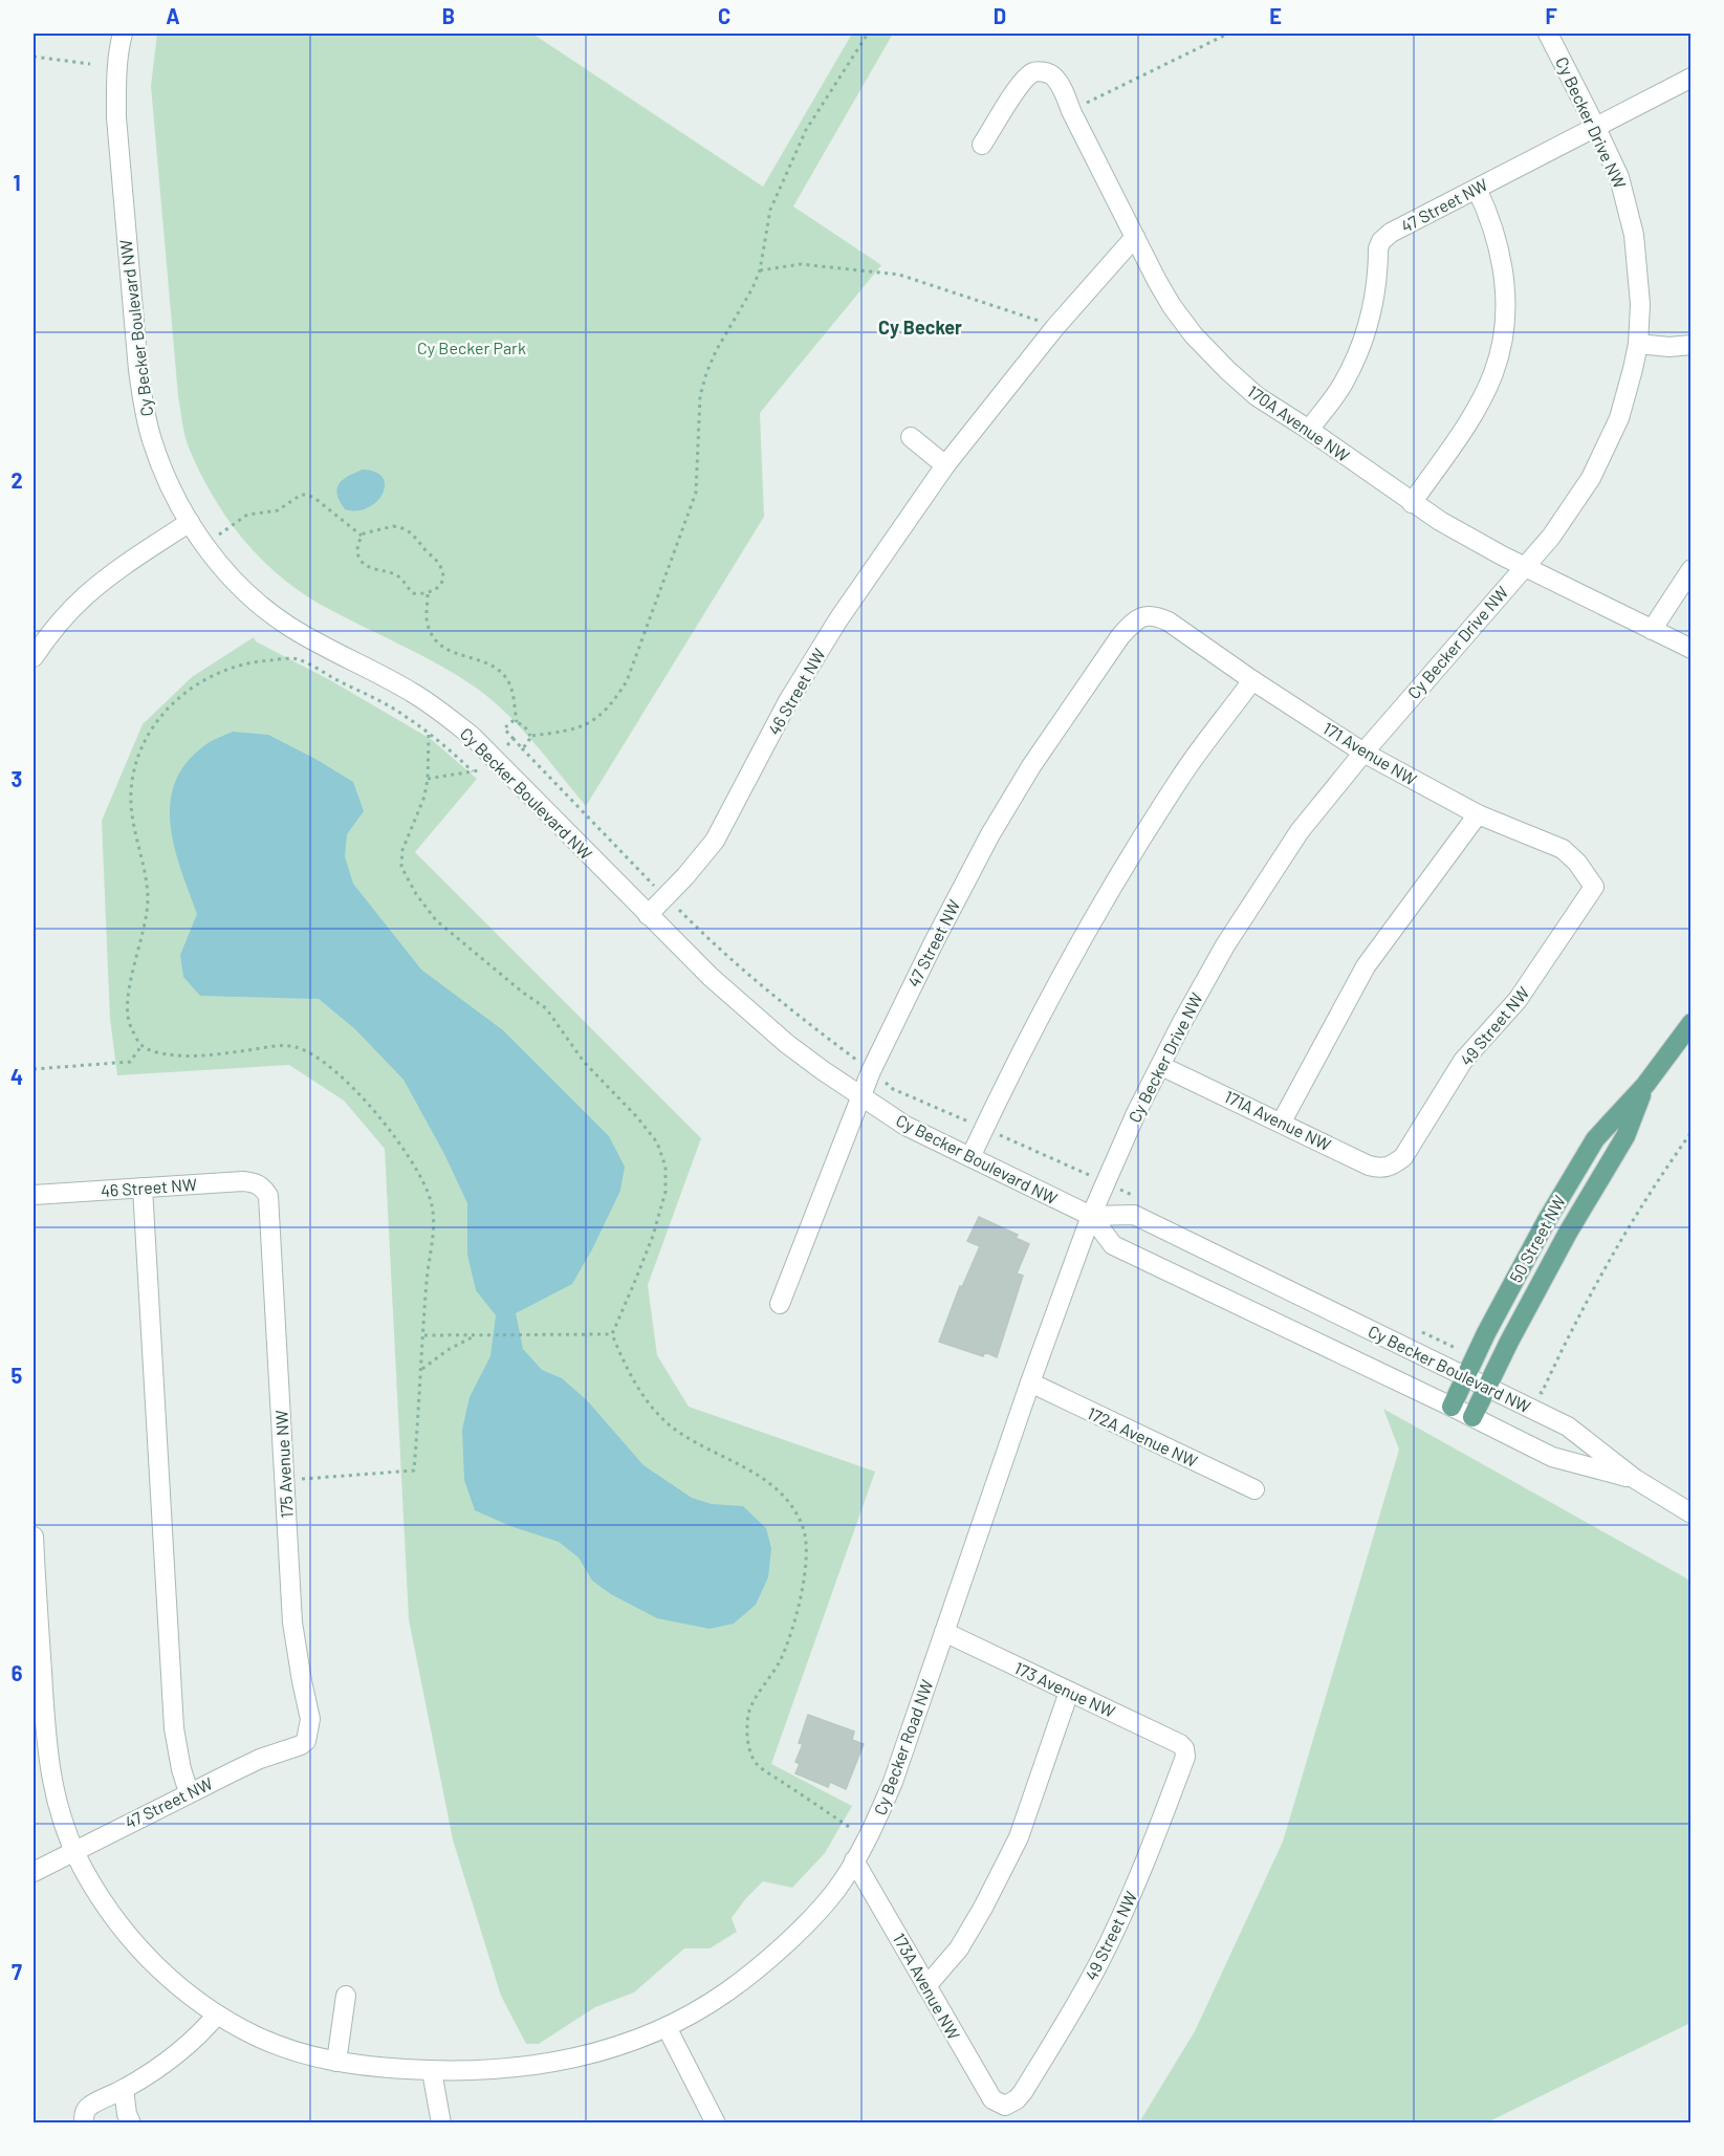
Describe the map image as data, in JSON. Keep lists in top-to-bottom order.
{
  "streets": {
    "main road": ["50 Street NW"],
    "street": [
      "Cy Becker Drive NW",
      "47 Street NW",
      "Cy Becker Boulevard NW",
      "170A Avenue NW",
      "46 Street NW",
      "171 Avenue NW",
      "49 Street NW",
      "171A Avenue NW",
      "172A Avenue NW",
      "175 Avenue NW",
      "173 Avenue NW",
      "Cy Becker Road NW",
      "173A Avenue NW"
    ]
  },
  "crossings": [
    ["Cy Becker Drive NW", "47 Street NW"],
    ["Cy Becker Drive NW", "Cy Becker Boulevard NW"],
    ["Cy Becker Drive NW", "170A Avenue NW"],
    ["Cy Becker Drive NW", "171 Avenue NW"],
    ["Cy Becker Drive NW", "171A Avenue NW"],
    ["Cy Becker Drive NW", "Cy Becker Road NW"],
    ["47 Street NW", "Cy Becker Boulevard NW"],
    ["47 Street NW", "170A Avenue NW"],
    ["47 Street NW", "171 Avenue NW"],
    ["47 Street NW", "175 Avenue NW"],
    ["47 Street NW", "Cy Becker Road NW"],
    ["Cy Becker Boulevard NW", "46 Street NW"],
    ["Cy Becker Boulevard NW", "50 Street NW"],
    ["Cy Becker Boulevard NW", "Cy Becker Road NW"],
    ["170A Avenue NW", "46 Street NW"],
    ["46 Street NW", "175 Avenue NW"],
    ["171 Avenue NW", "49 Street NW"],
    ["49 Street NW", "171A Avenue NW"],
    ["49 Street NW", "173 Avenue NW"],
    ["49 Street NW", "173A Avenue NW"],
    ["172A Avenue NW", "Cy Becker Road NW"],
    ["173 Avenue NW", "Cy Becker Road NW"],
    ["Cy Becker Road NW", "173A Avenue NW"]
  ],
  "districts": ["Cy Becker"],
  "parks": ["Cy Becker Park"],
  "grid": {
    "columns": [
      "A",
      "B",
      "C",
      "D",
      "E",
      "F"
    ],
    "rows": [
      "1",
      "2",
      "3",
      "4",
      "5",
      "6",
      "7"
    ]
  }
}
